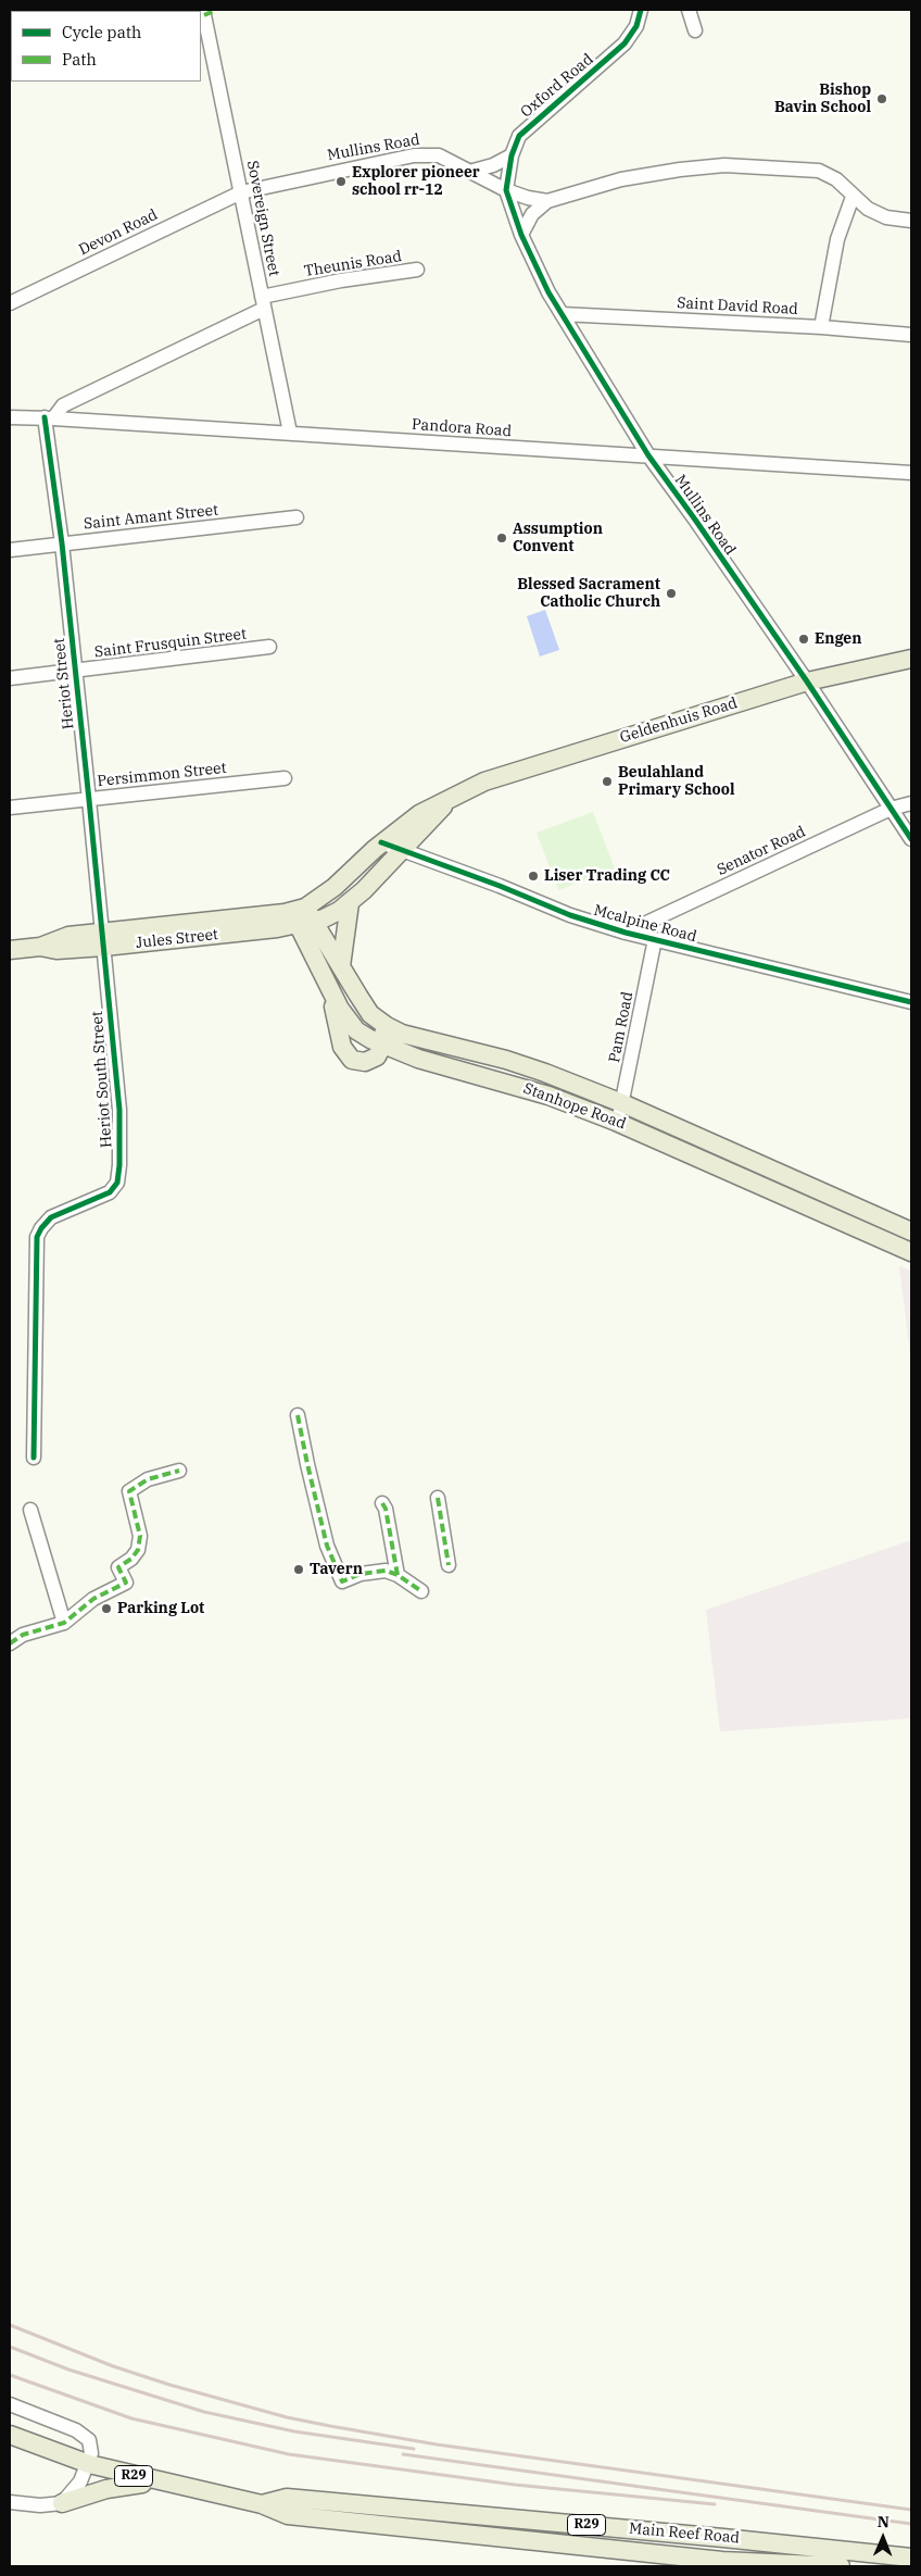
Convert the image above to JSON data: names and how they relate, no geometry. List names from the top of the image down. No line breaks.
{"streets":{"main road":["Geldenhuis Road","Jules Street","Stanhope Road","R29","Main Reef Road"],"street":["Oxford Road","Mullins Road","Sovereign Street","Devon Road","Theunis Road","Saint David Road","Pandora Road","Saint Amant Street","Saint Frusquin Street","Heriot Street","Persimmon Street","Senator Road","Mcalpine Road","Pam Road","Heriot South Street"]},"crossings":[["Oxford Road","Mullins Road"],["Mullins Road","Sovereign Street"],["Mullins Road","Devon Road"],["Mullins Road","Saint David Road"],["Mullins Road","Pandora Road"],["Mullins Road","Geldenhuis Road"],["Mullins Road","Senator Road"],["Sovereign Street","Devon Road"],["Sovereign Street","Theunis Road"],["Sovereign Street","Pandora Road"],["Theunis Road","Pandora Road"],["Theunis Road","Heriot Street"],["Pandora Road","Heriot Street"],["Saint Amant Street","Heriot Street"],["Saint Frusquin Street","Heriot Street"],["Heriot Street","Persimmon Street"],["Heriot Street","Jules Street"],["Heriot Street","Heriot South Street"],["Geldenhuis Road","Mcalpine Road"],["Geldenhuis Road","Jules Street"],["Geldenhuis Road","Stanhope Road"],["Senator Road","Mcalpine Road"],["Mcalpine Road","Pam Road"],["Jules Street","Heriot South Street"],["Jules Street","Stanhope Road"],["Pam Road","Stanhope Road"]],"places":["Bishop Bavin School","Explorer pioneer school rr-12","Assumption Convent","Blessed Sacrament Catholic Church","Engen","Beulahland Primary School","Liser Trading CC","Tavern","Parking Lot"],"legend":["Cycle path","Path"],"north":"top"}
